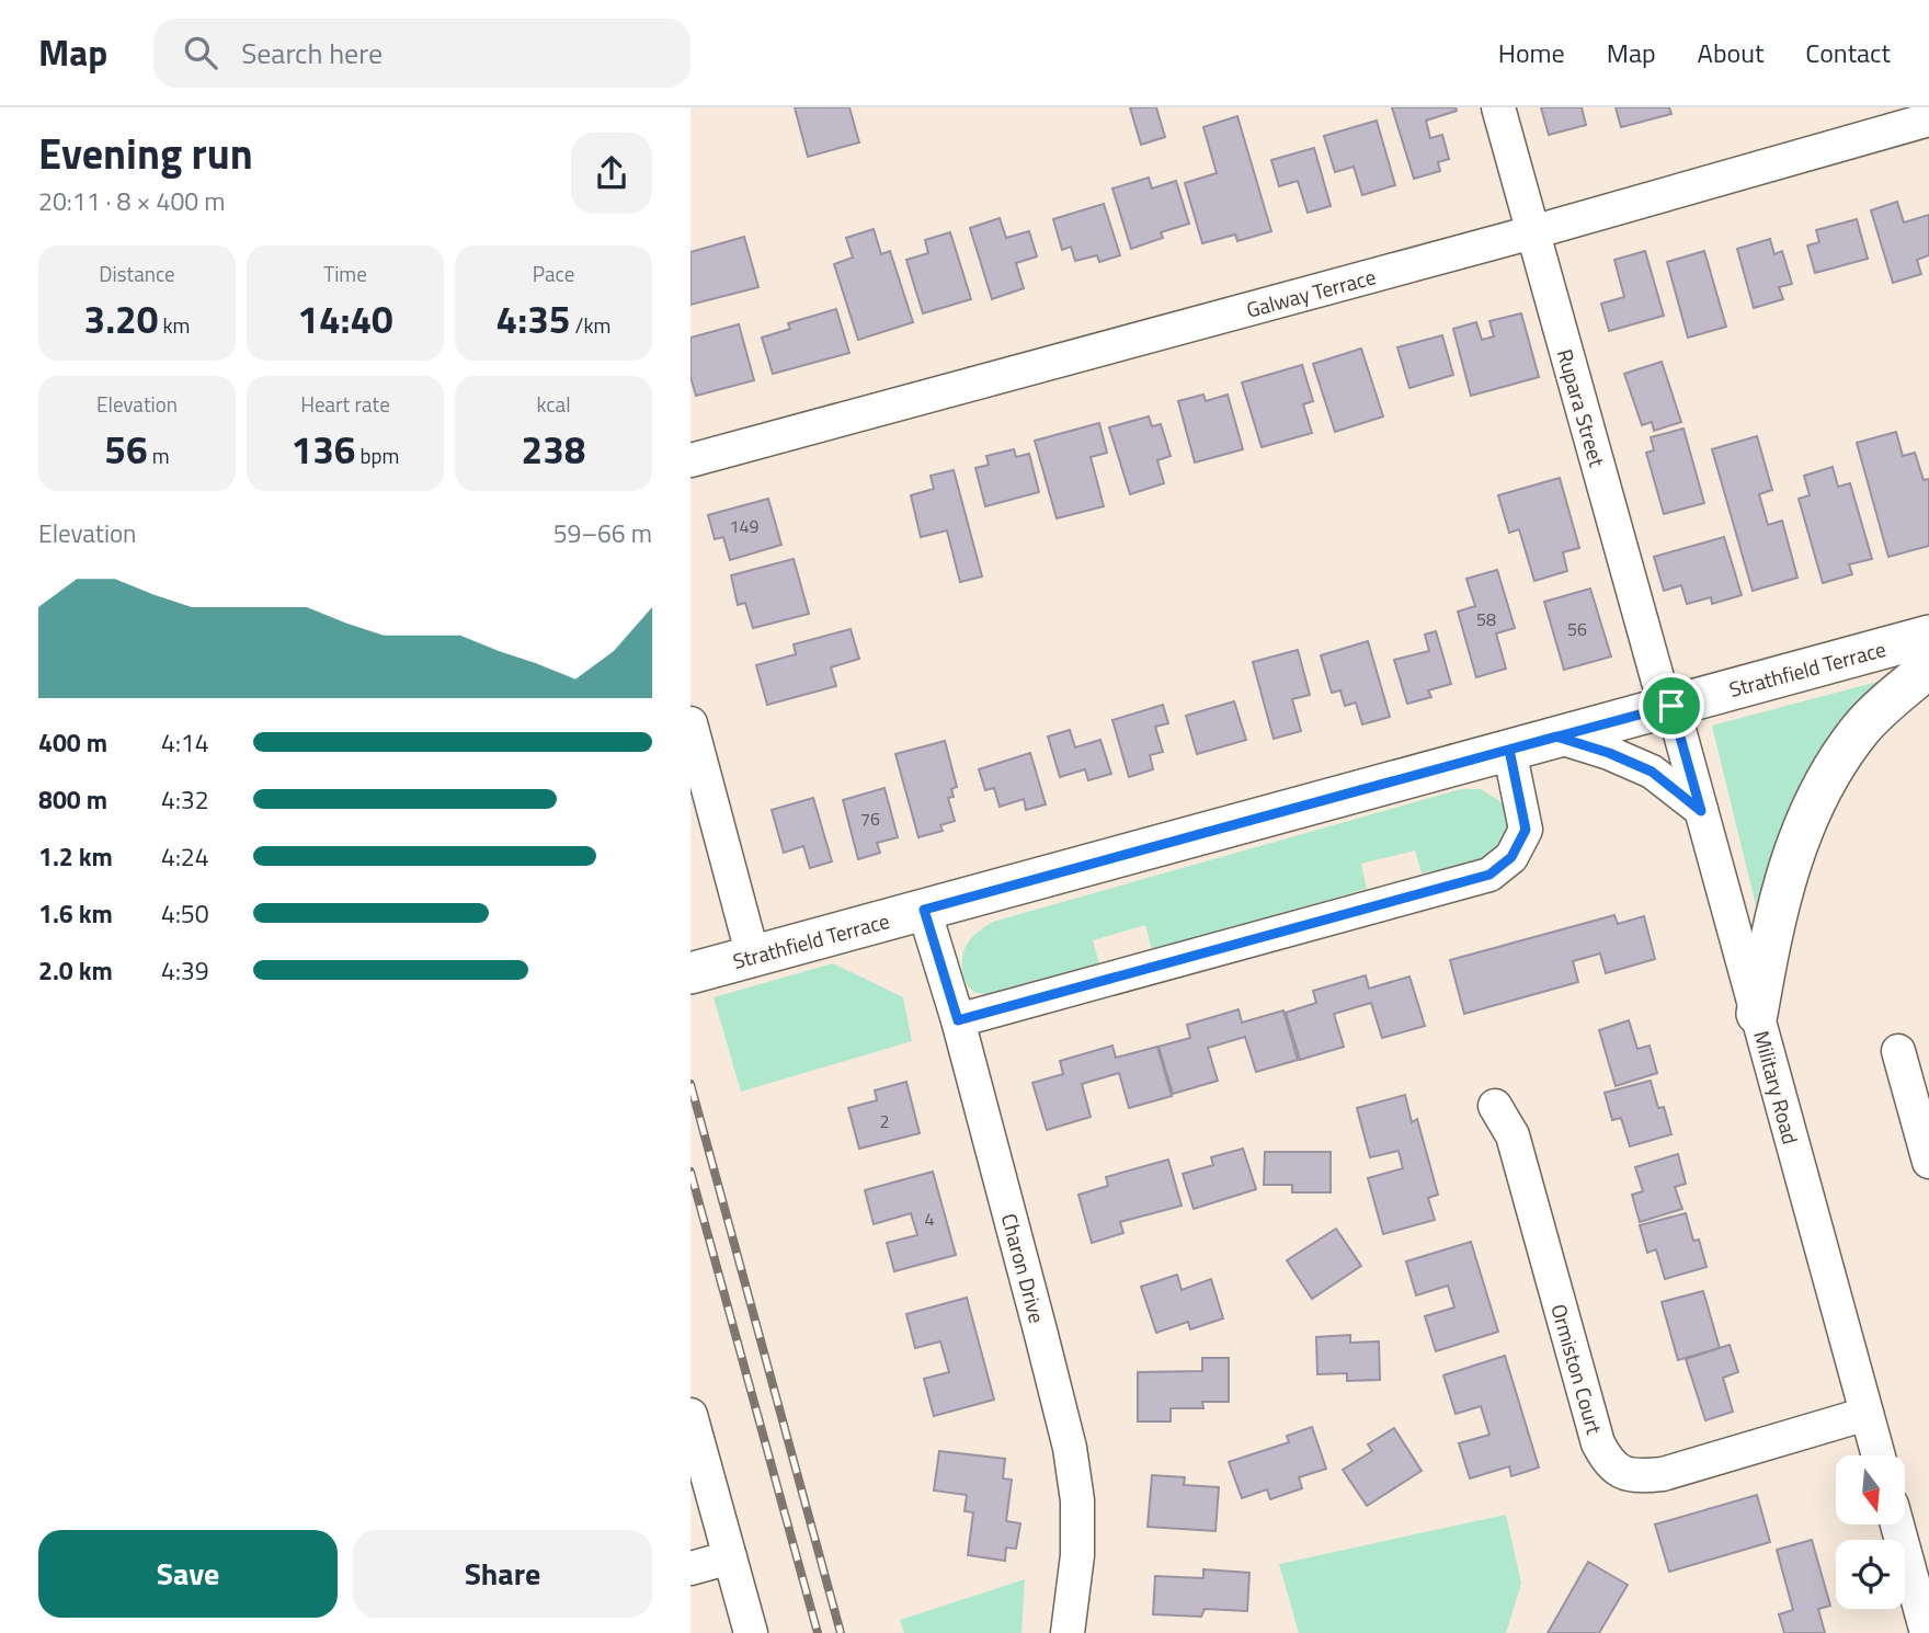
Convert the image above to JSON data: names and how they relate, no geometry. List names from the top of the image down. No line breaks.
{"streets":{"main road":["Strathfield Terrace"],"street":["Galway Terrace","Rupara Street","Military Road","Charon Drive","Ormiston Court"]},"crossings":[["Galway Terrace","Rupara Street"],["Rupara Street","Strathfield Terrace"],["Rupara Street","Military Road"],["Strathfield Terrace","Military Road"],["Strathfield Terrace","Charon Drive"],["Military Road","Ormiston Court"]],"house_numbers":["149","58","56","76","2","4"],"north":"bottom","page":{"header":"Map","search":"Search here","nav":["Home","Map","About","Contact"],"heading":["Evening run","20:11 · 8 × 400 m"],"stats":[["Distance","3.20 km"],["Time","14:40"],["Pace","4:35 /km"],["Elevation","56 m"],["Heart rate","136 bpm"],["kcal","238"]],"chart":["Elevation","59–66 m"],"list":[{"name":"400 m","note":"4:14"},{"name":"800 m","note":"4:32"},{"name":"1.2 km","note":"4:24"},{"name":"1.6 km","note":"4:50"},{"name":"2.0 km","note":"4:39"}],"buttons":["Save","Share"]}}
